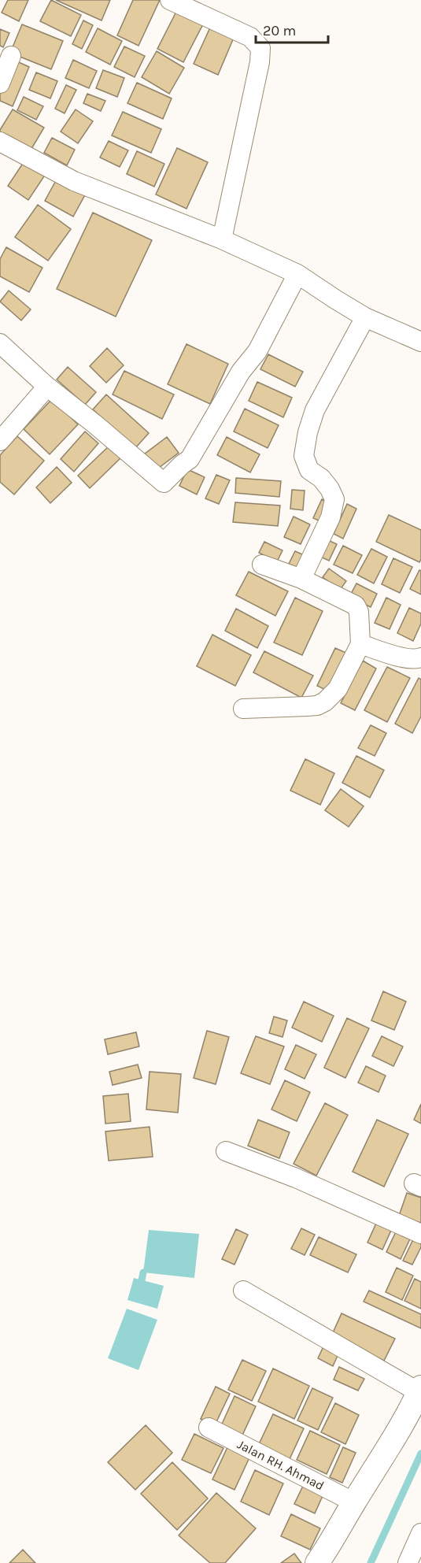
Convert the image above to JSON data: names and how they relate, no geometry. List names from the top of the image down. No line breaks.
{"streets":{"street":["Jalan RH. Ahmad"]},"scale_bar":"20 m"}
